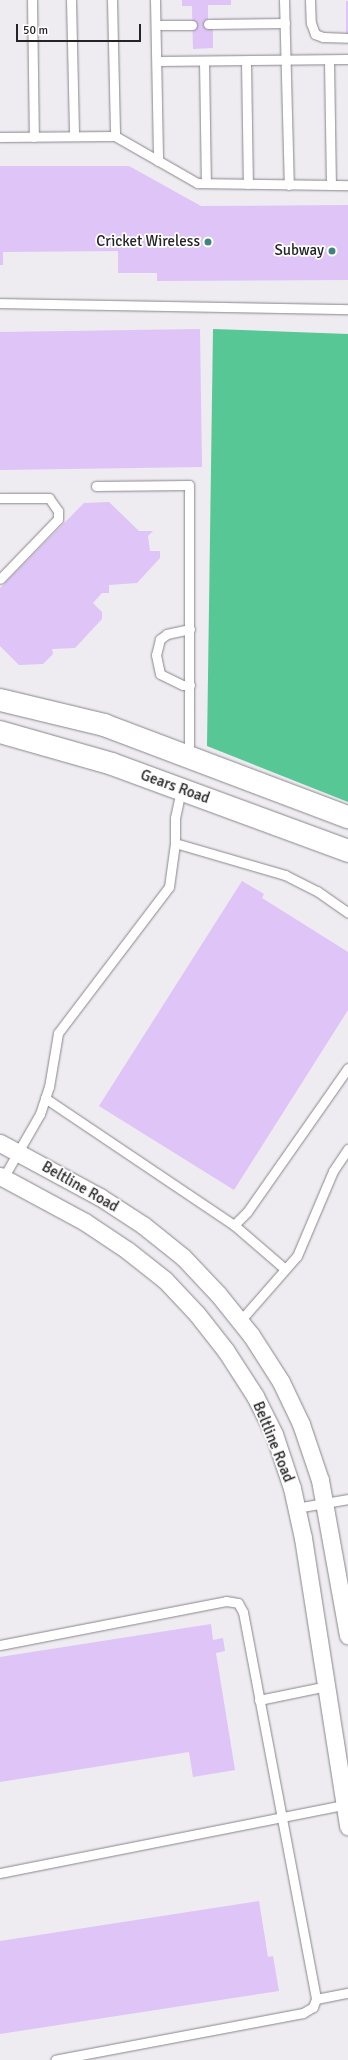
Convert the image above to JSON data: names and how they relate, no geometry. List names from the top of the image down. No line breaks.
{"streets":{"street":["Gears Road","Beltline Road"]},"places":["Cricket Wireless","Subway"],"scale_bar":"50 m"}
